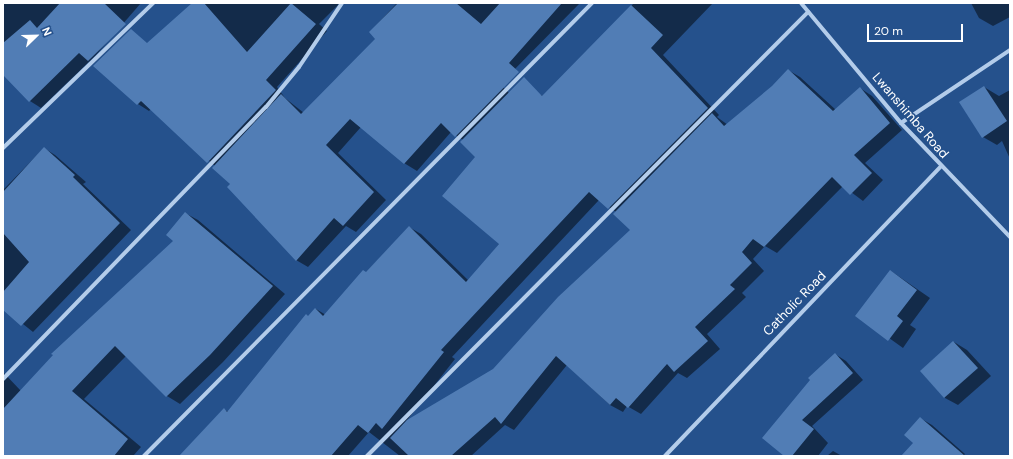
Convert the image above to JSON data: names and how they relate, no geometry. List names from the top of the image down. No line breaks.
{"streets":{"street":["Lwanshimba Road","Catholic Road"]},"crossings":[["Lwanshimba Road","Catholic Road"]],"scale_bar":"20 m","north":"top right"}
